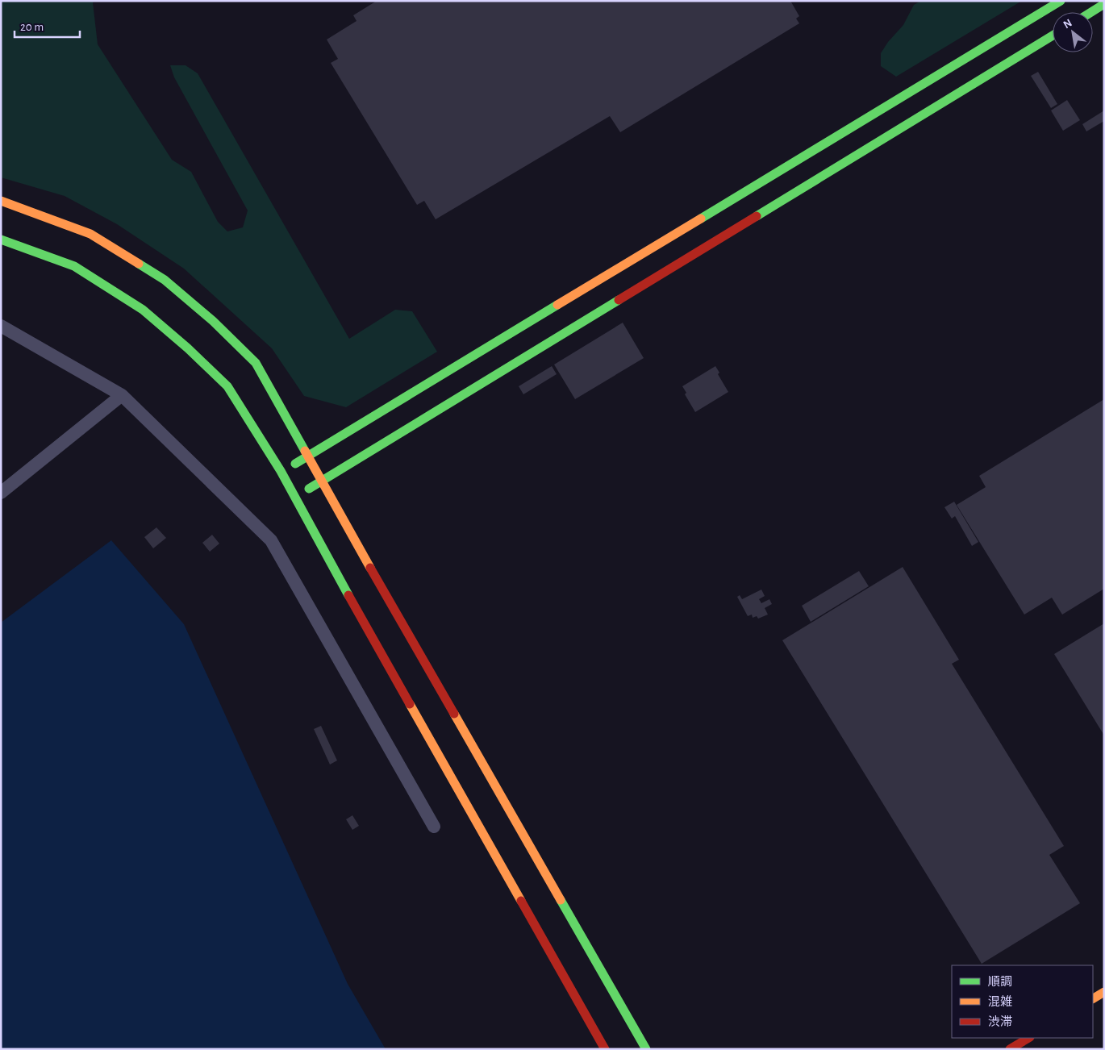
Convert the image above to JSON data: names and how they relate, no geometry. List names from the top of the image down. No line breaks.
{"legend":["順調","混雑","渋滞"],"scale_bar":"20 m","north":"top left"}
